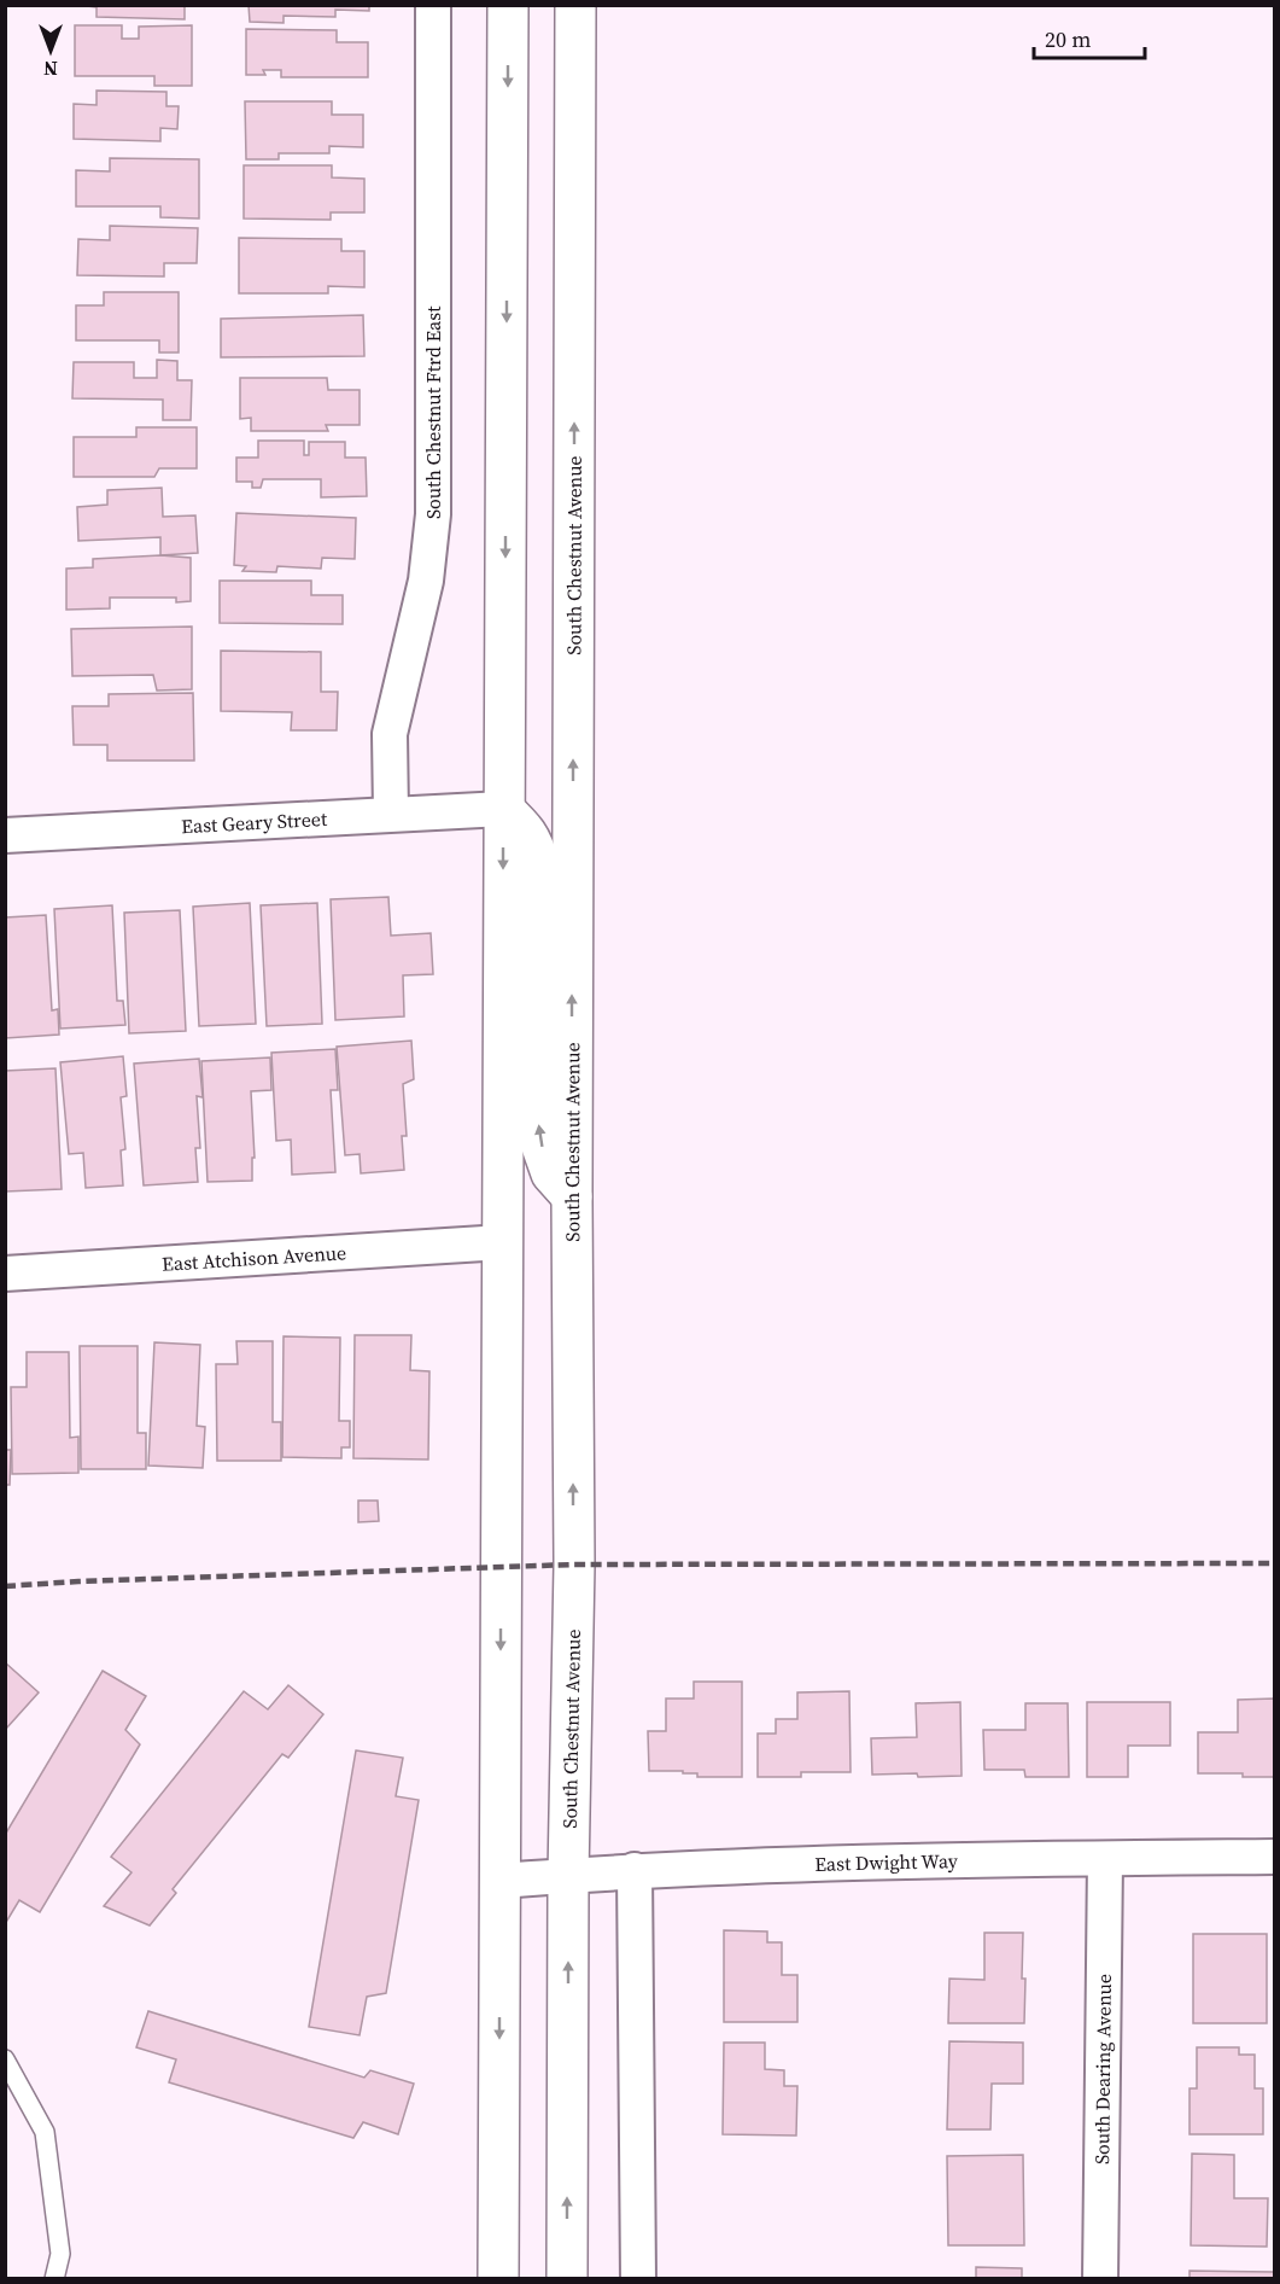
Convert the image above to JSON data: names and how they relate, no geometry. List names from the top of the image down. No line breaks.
{"streets":{"main road":["South Chestnut Avenue"],"street":["South Chestnut Ftrd East","East Geary Street","East Atchison Avenue","East Dwight Way","South Dearing Avenue"]},"crossings":[["South Chestnut Ftrd East","East Geary Street"],["South Chestnut Avenue","East Dwight Way"],["East Dwight Way","South Dearing Avenue"]],"scale_bar":"20 m","north":"bottom"}
